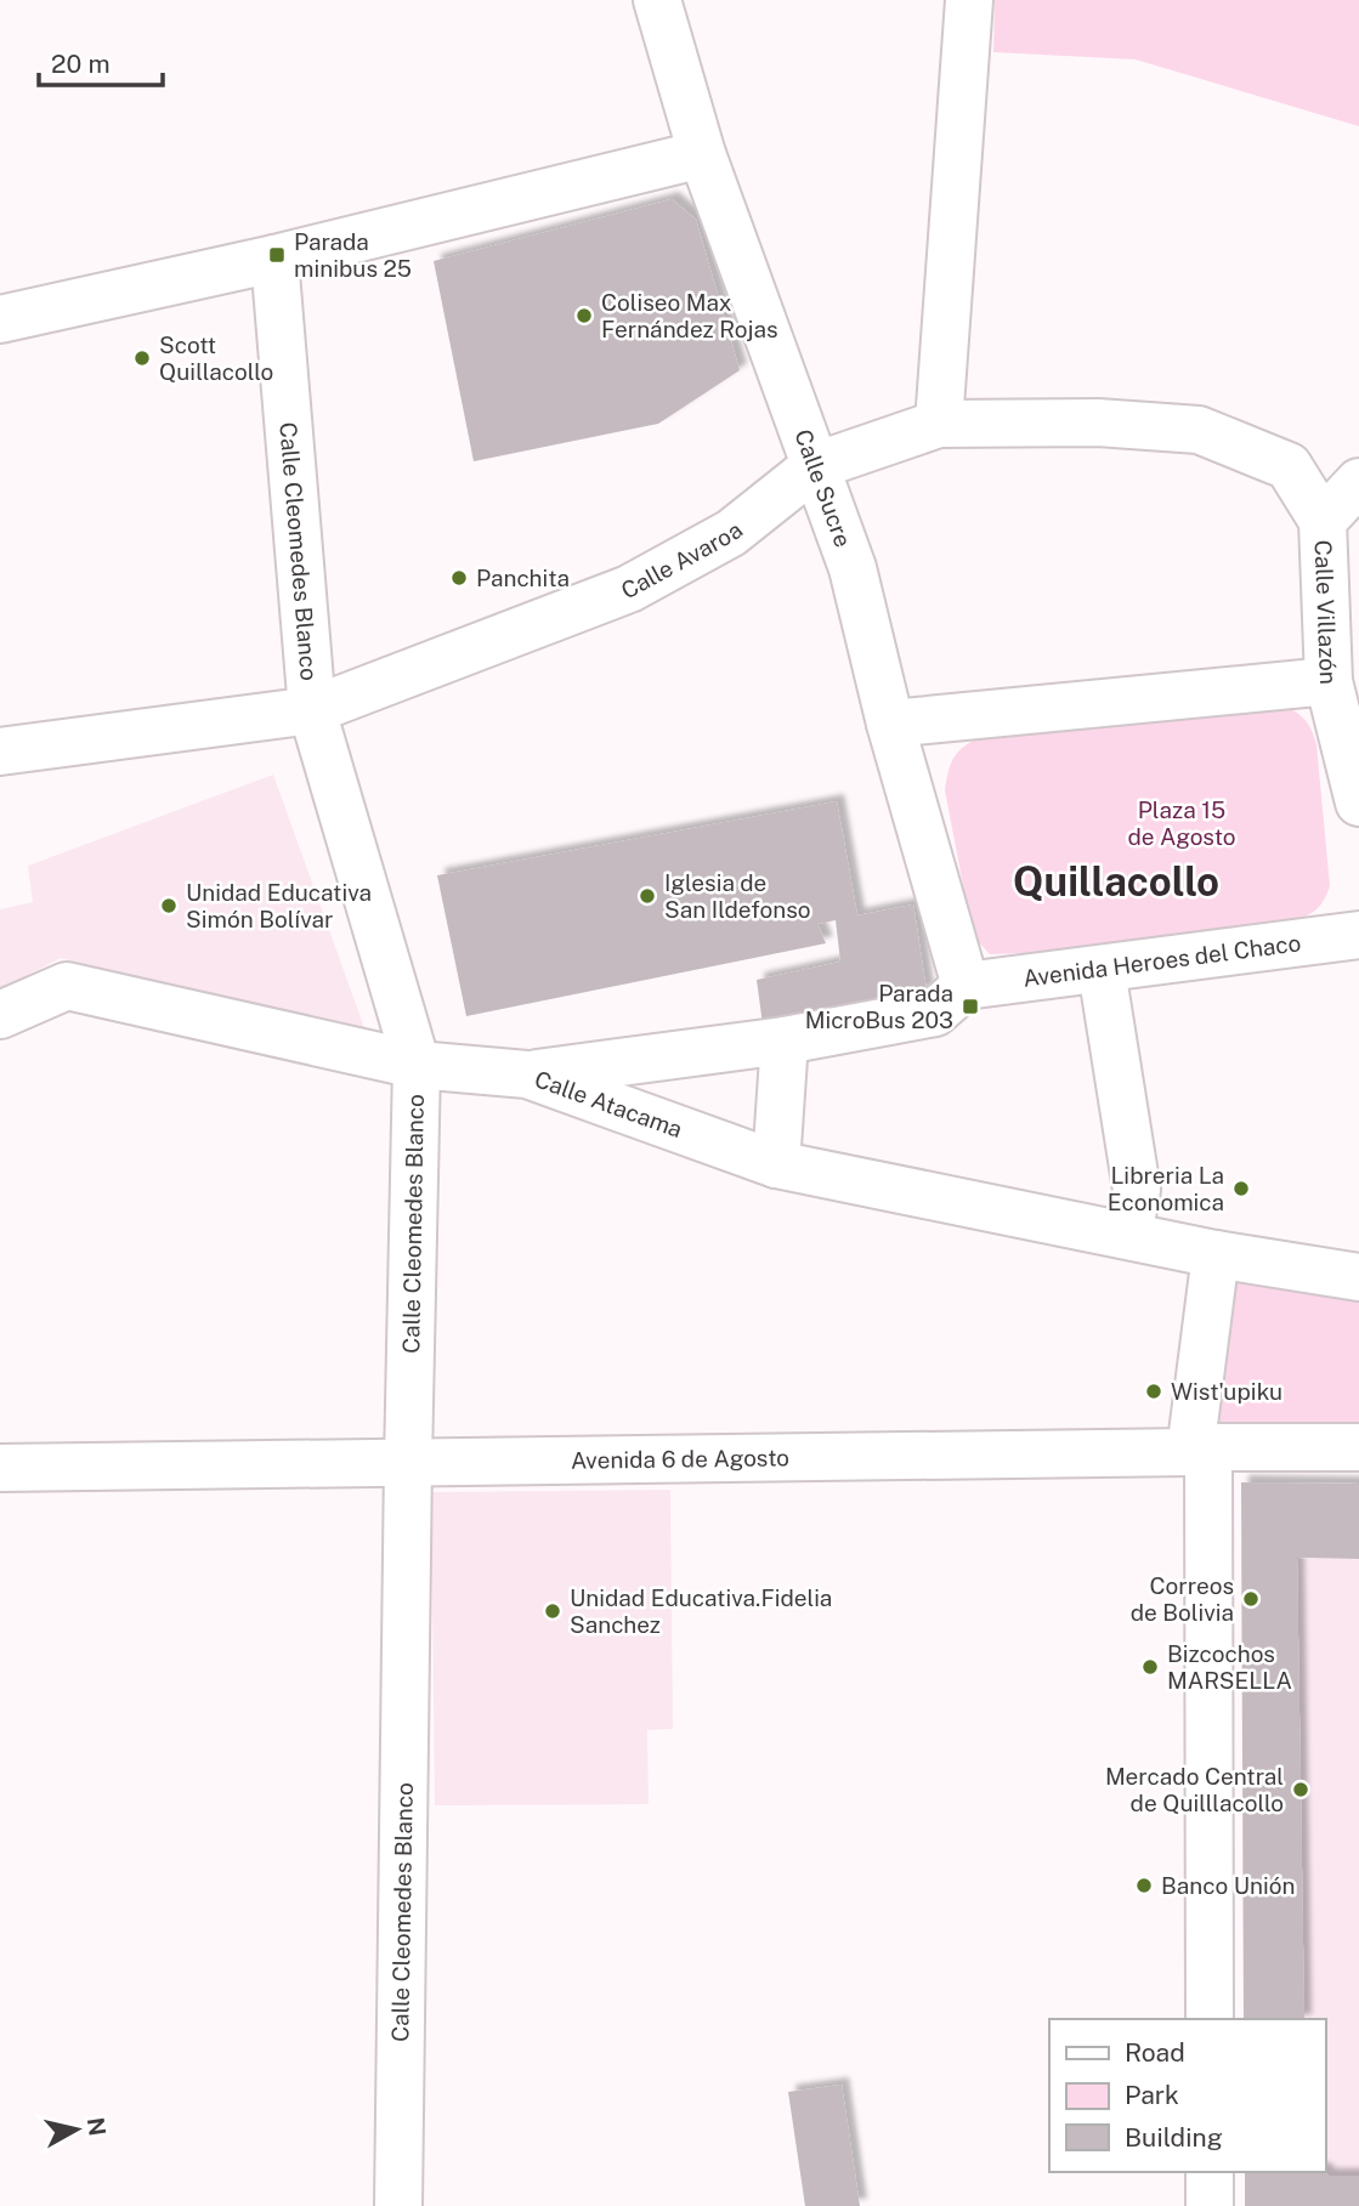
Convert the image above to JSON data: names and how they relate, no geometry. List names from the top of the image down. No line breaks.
{"streets":{"street":["Calle Sucre","Calle Cleomedes Blanco","Calle Avaroa","Calle Villazón","Avenida Heroes del Chaco","Calle Atacama","Avenida 6 de Agosto"]},"crossings":[["Calle Sucre","Calle Avaroa"],["Calle Sucre","Avenida Heroes del Chaco"],["Calle Cleomedes Blanco","Calle Avaroa"],["Calle Cleomedes Blanco","Calle Atacama"],["Calle Cleomedes Blanco","Avenida 6 de Agosto"],["Calle Avaroa","Calle Villazón"]],"districts":["Quillacollo"],"parks":["Plaza 15 de Agosto"],"places":{"transit":["Parada minibus 25","Parada MicroBus 203"],"other":["Coliseo Max Fernández Rojas","Scott Quillacollo","Panchita","Iglesia de San Ildefonso","Unidad Educativa Simón Bolívar","Libreria La Economica","Wist'upiku","Correos de Bolivia","Unidad Educativa.Fidelia Sanchez","Bizcochos MARSELLA","Mercado Central de Quilllacollo","Banco Unión"]},"legend":["Road","Park","Building"],"scale_bar":"20 m","north":"right"}
